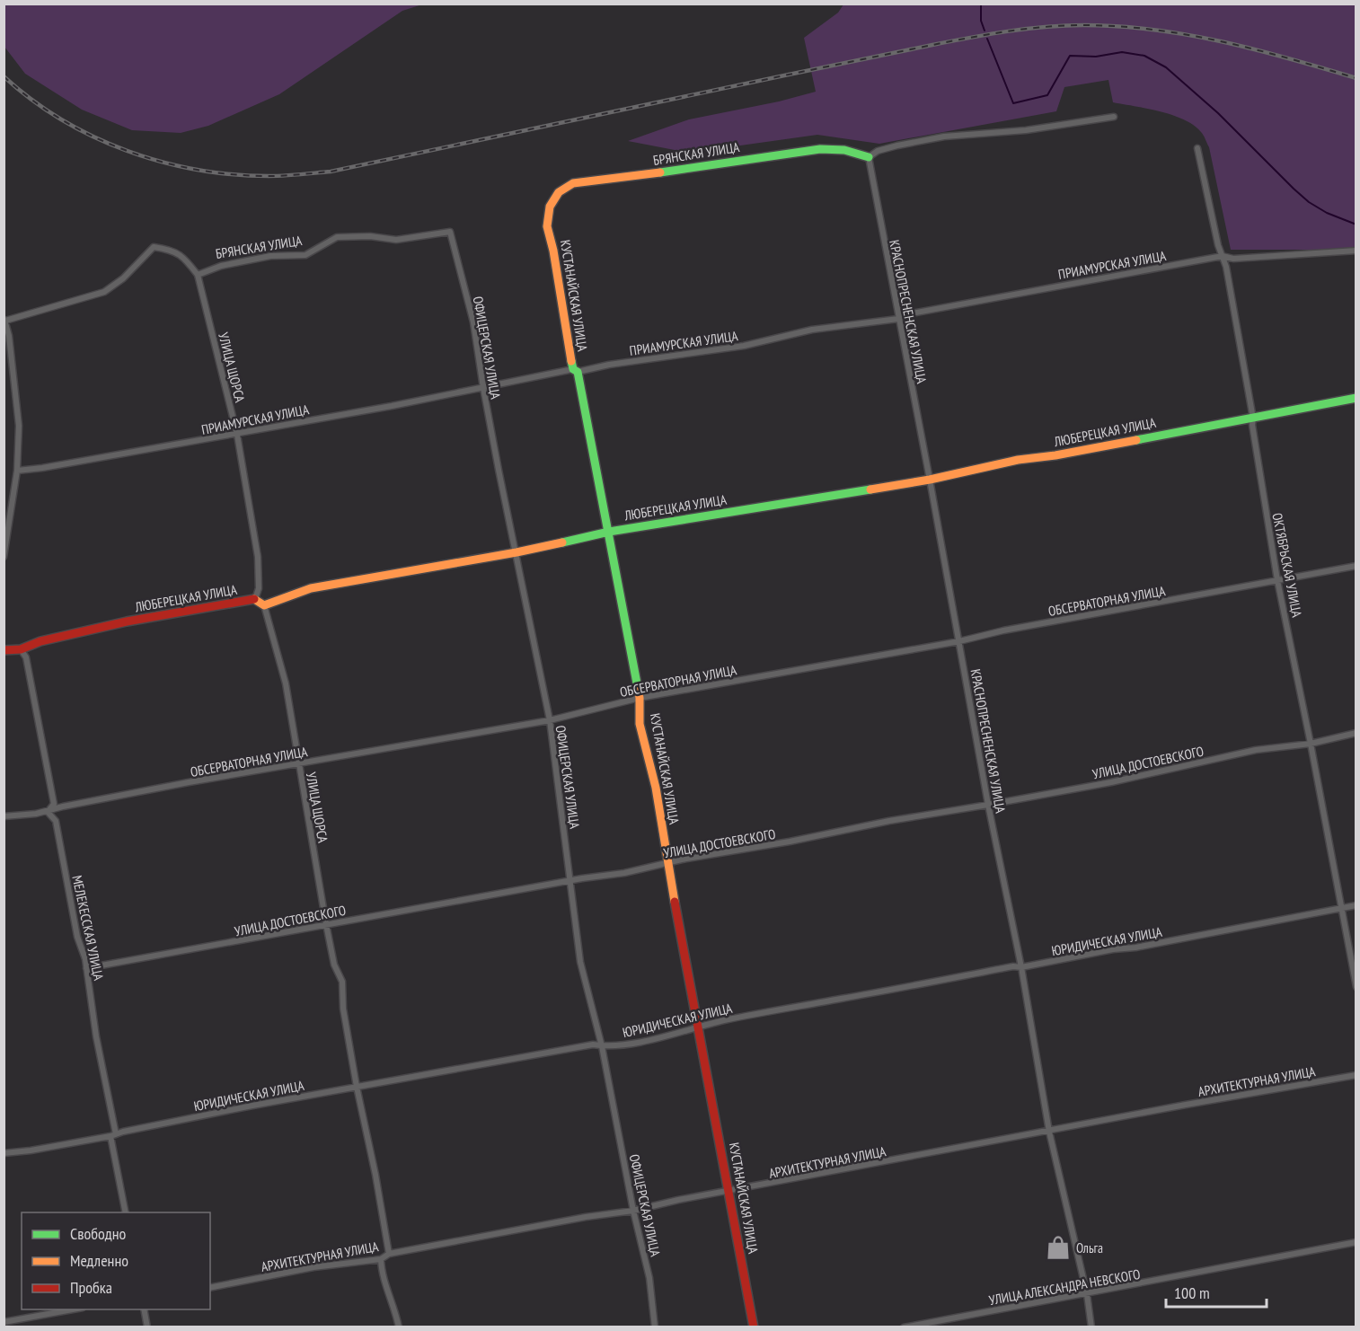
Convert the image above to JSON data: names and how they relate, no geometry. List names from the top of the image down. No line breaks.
{"streets":{"street":["БРЯНСКАЯ УЛИЦА","ПРИАМУРСКАЯ УЛИЦА","КУСТАНАЙСКАЯ УЛИЦА","КРАСНОПРЕСНЕНСКАЯ УЛИЦА","ОФИЦЕРСКАЯ УЛИЦА","УЛИЦА ЩОРСА","ЛЮБЕРЕЦКАЯ УЛИЦА","ОКТЯБРЬСКАЯ УЛИЦА","ОБСЕРВАТОРНАЯ УЛИЦА","УЛИЦА ДОСТОЕВСКОГО","МЕЛЕКЕССКАЯ УЛИЦА","ЮРИДИЧЕСКАЯ УЛИЦА","АРХИТЕКТУРНАЯ УЛИЦА","УЛИЦА АЛЕКСАНДРА НЕВСКОГО"]},"crossings":[["БРЯНСКАЯ УЛИЦА","КУСТАНАЙСКАЯ УЛИЦА"],["БРЯНСКАЯ УЛИЦА","КРАСНОПРЕСНЕНСКАЯ УЛИЦА"],["БРЯНСКАЯ УЛИЦА","ОФИЦЕРСКАЯ УЛИЦА"],["БРЯНСКАЯ УЛИЦА","УЛИЦА ЩОРСА"],["ПРИАМУРСКАЯ УЛИЦА","КУСТАНАЙСКАЯ УЛИЦА"],["ПРИАМУРСКАЯ УЛИЦА","КРАСНОПРЕСНЕНСКАЯ УЛИЦА"],["ПРИАМУРСКАЯ УЛИЦА","ОФИЦЕРСКАЯ УЛИЦА"],["ПРИАМУРСКАЯ УЛИЦА","УЛИЦА ЩОРСА"],["ПРИАМУРСКАЯ УЛИЦА","ОКТЯБРЬСКАЯ УЛИЦА"],["КУСТАНАЙСКАЯ УЛИЦА","ЛЮБЕРЕЦКАЯ УЛИЦА"],["КУСТАНАЙСКАЯ УЛИЦА","ОБСЕРВАТОРНАЯ УЛИЦА"],["КУСТАНАЙСКАЯ УЛИЦА","УЛИЦА ДОСТОЕВСКОГО"],["КУСТАНАЙСКАЯ УЛИЦА","ЮРИДИЧЕСКАЯ УЛИЦА"],["КУСТАНАЙСКАЯ УЛИЦА","АРХИТЕКТУРНАЯ УЛИЦА"],["КРАСНОПРЕСНЕНСКАЯ УЛИЦА","ЛЮБЕРЕЦКАЯ УЛИЦА"],["КРАСНОПРЕСНЕНСКАЯ УЛИЦА","ОБСЕРВАТОРНАЯ УЛИЦА"],["КРАСНОПРЕСНЕНСКАЯ УЛИЦА","УЛИЦА ДОСТОЕВСКОГО"],["КРАСНОПРЕСНЕНСКАЯ УЛИЦА","ЮРИДИЧЕСКАЯ УЛИЦА"],["КРАСНОПРЕСНЕНСКАЯ УЛИЦА","АРХИТЕКТУРНАЯ УЛИЦА"],["КРАСНОПРЕСНЕНСКАЯ УЛИЦА","УЛИЦА АЛЕКСАНДРА НЕВСКОГО"],["ОФИЦЕРСКАЯ УЛИЦА","ЛЮБЕРЕЦКАЯ УЛИЦА"],["ОФИЦЕРСКАЯ УЛИЦА","ОБСЕРВАТОРНАЯ УЛИЦА"],["ОФИЦЕРСКАЯ УЛИЦА","УЛИЦА ДОСТОЕВСКОГО"],["ОФИЦЕРСКАЯ УЛИЦА","ЮРИДИЧЕСКАЯ УЛИЦА"],["ОФИЦЕРСКАЯ УЛИЦА","АРХИТЕКТУРНАЯ УЛИЦА"],["УЛИЦА ЩОРСА","ЛЮБЕРЕЦКАЯ УЛИЦА"],["УЛИЦА ЩОРСА","ОБСЕРВАТОРНАЯ УЛИЦА"],["УЛИЦА ЩОРСА","УЛИЦА ДОСТОЕВСКОГО"],["УЛИЦА ЩОРСА","ЮРИДИЧЕСКАЯ УЛИЦА"],["УЛИЦА ЩОРСА","АРХИТЕКТУРНАЯ УЛИЦА"],["ЛЮБЕРЕЦКАЯ УЛИЦА","ОКТЯБРЬСКАЯ УЛИЦА"],["ОКТЯБРЬСКАЯ УЛИЦА","ОБСЕРВАТОРНАЯ УЛИЦА"],["ОКТЯБРЬСКАЯ УЛИЦА","УЛИЦА ДОСТОЕВСКОГО"],["ОКТЯБРЬСКАЯ УЛИЦА","ЮРИДИЧЕСКАЯ УЛИЦА"],["ОБСЕРВАТОРНАЯ УЛИЦА","МЕЛЕКЕССКАЯ УЛИЦА"],["УЛИЦА ДОСТОЕВСКОГО","МЕЛЕКЕССКАЯ УЛИЦА"],["МЕЛЕКЕССКАЯ УЛИЦА","ЮРИДИЧЕСКАЯ УЛИЦА"]],"places":{"shop":["Ольга"]},"legend":["Свободно","Медленно","Пробка"],"scale_bar":"100 m"}
